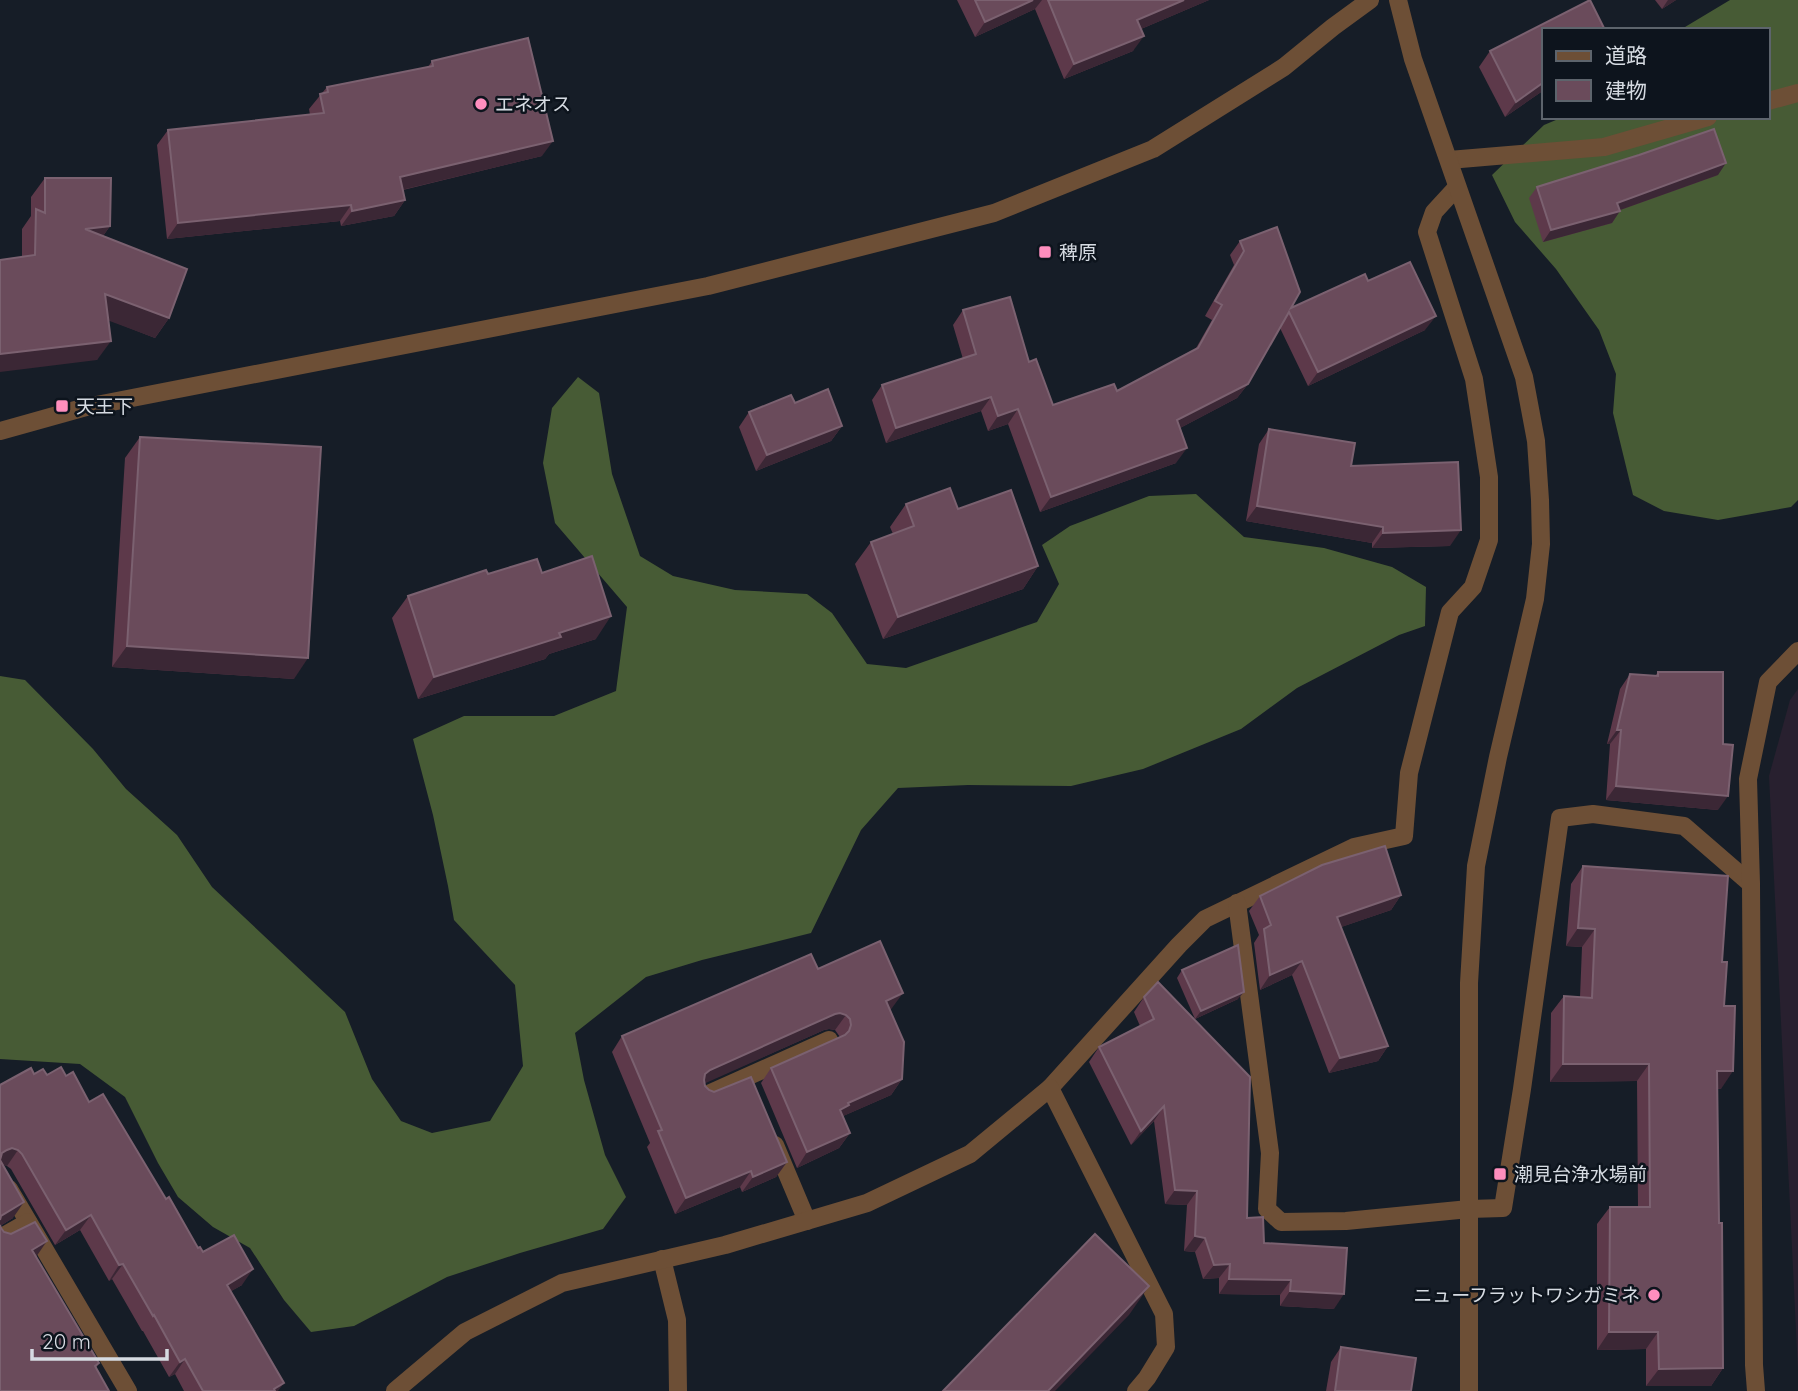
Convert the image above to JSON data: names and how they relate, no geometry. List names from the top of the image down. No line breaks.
{"places":{"other":["エネオス","ニューフラットワシガミネ"],"transit":["稗原","天王下","潮見台浄水場前"]},"legend":["道路","建物"],"scale_bar":"20 m"}
